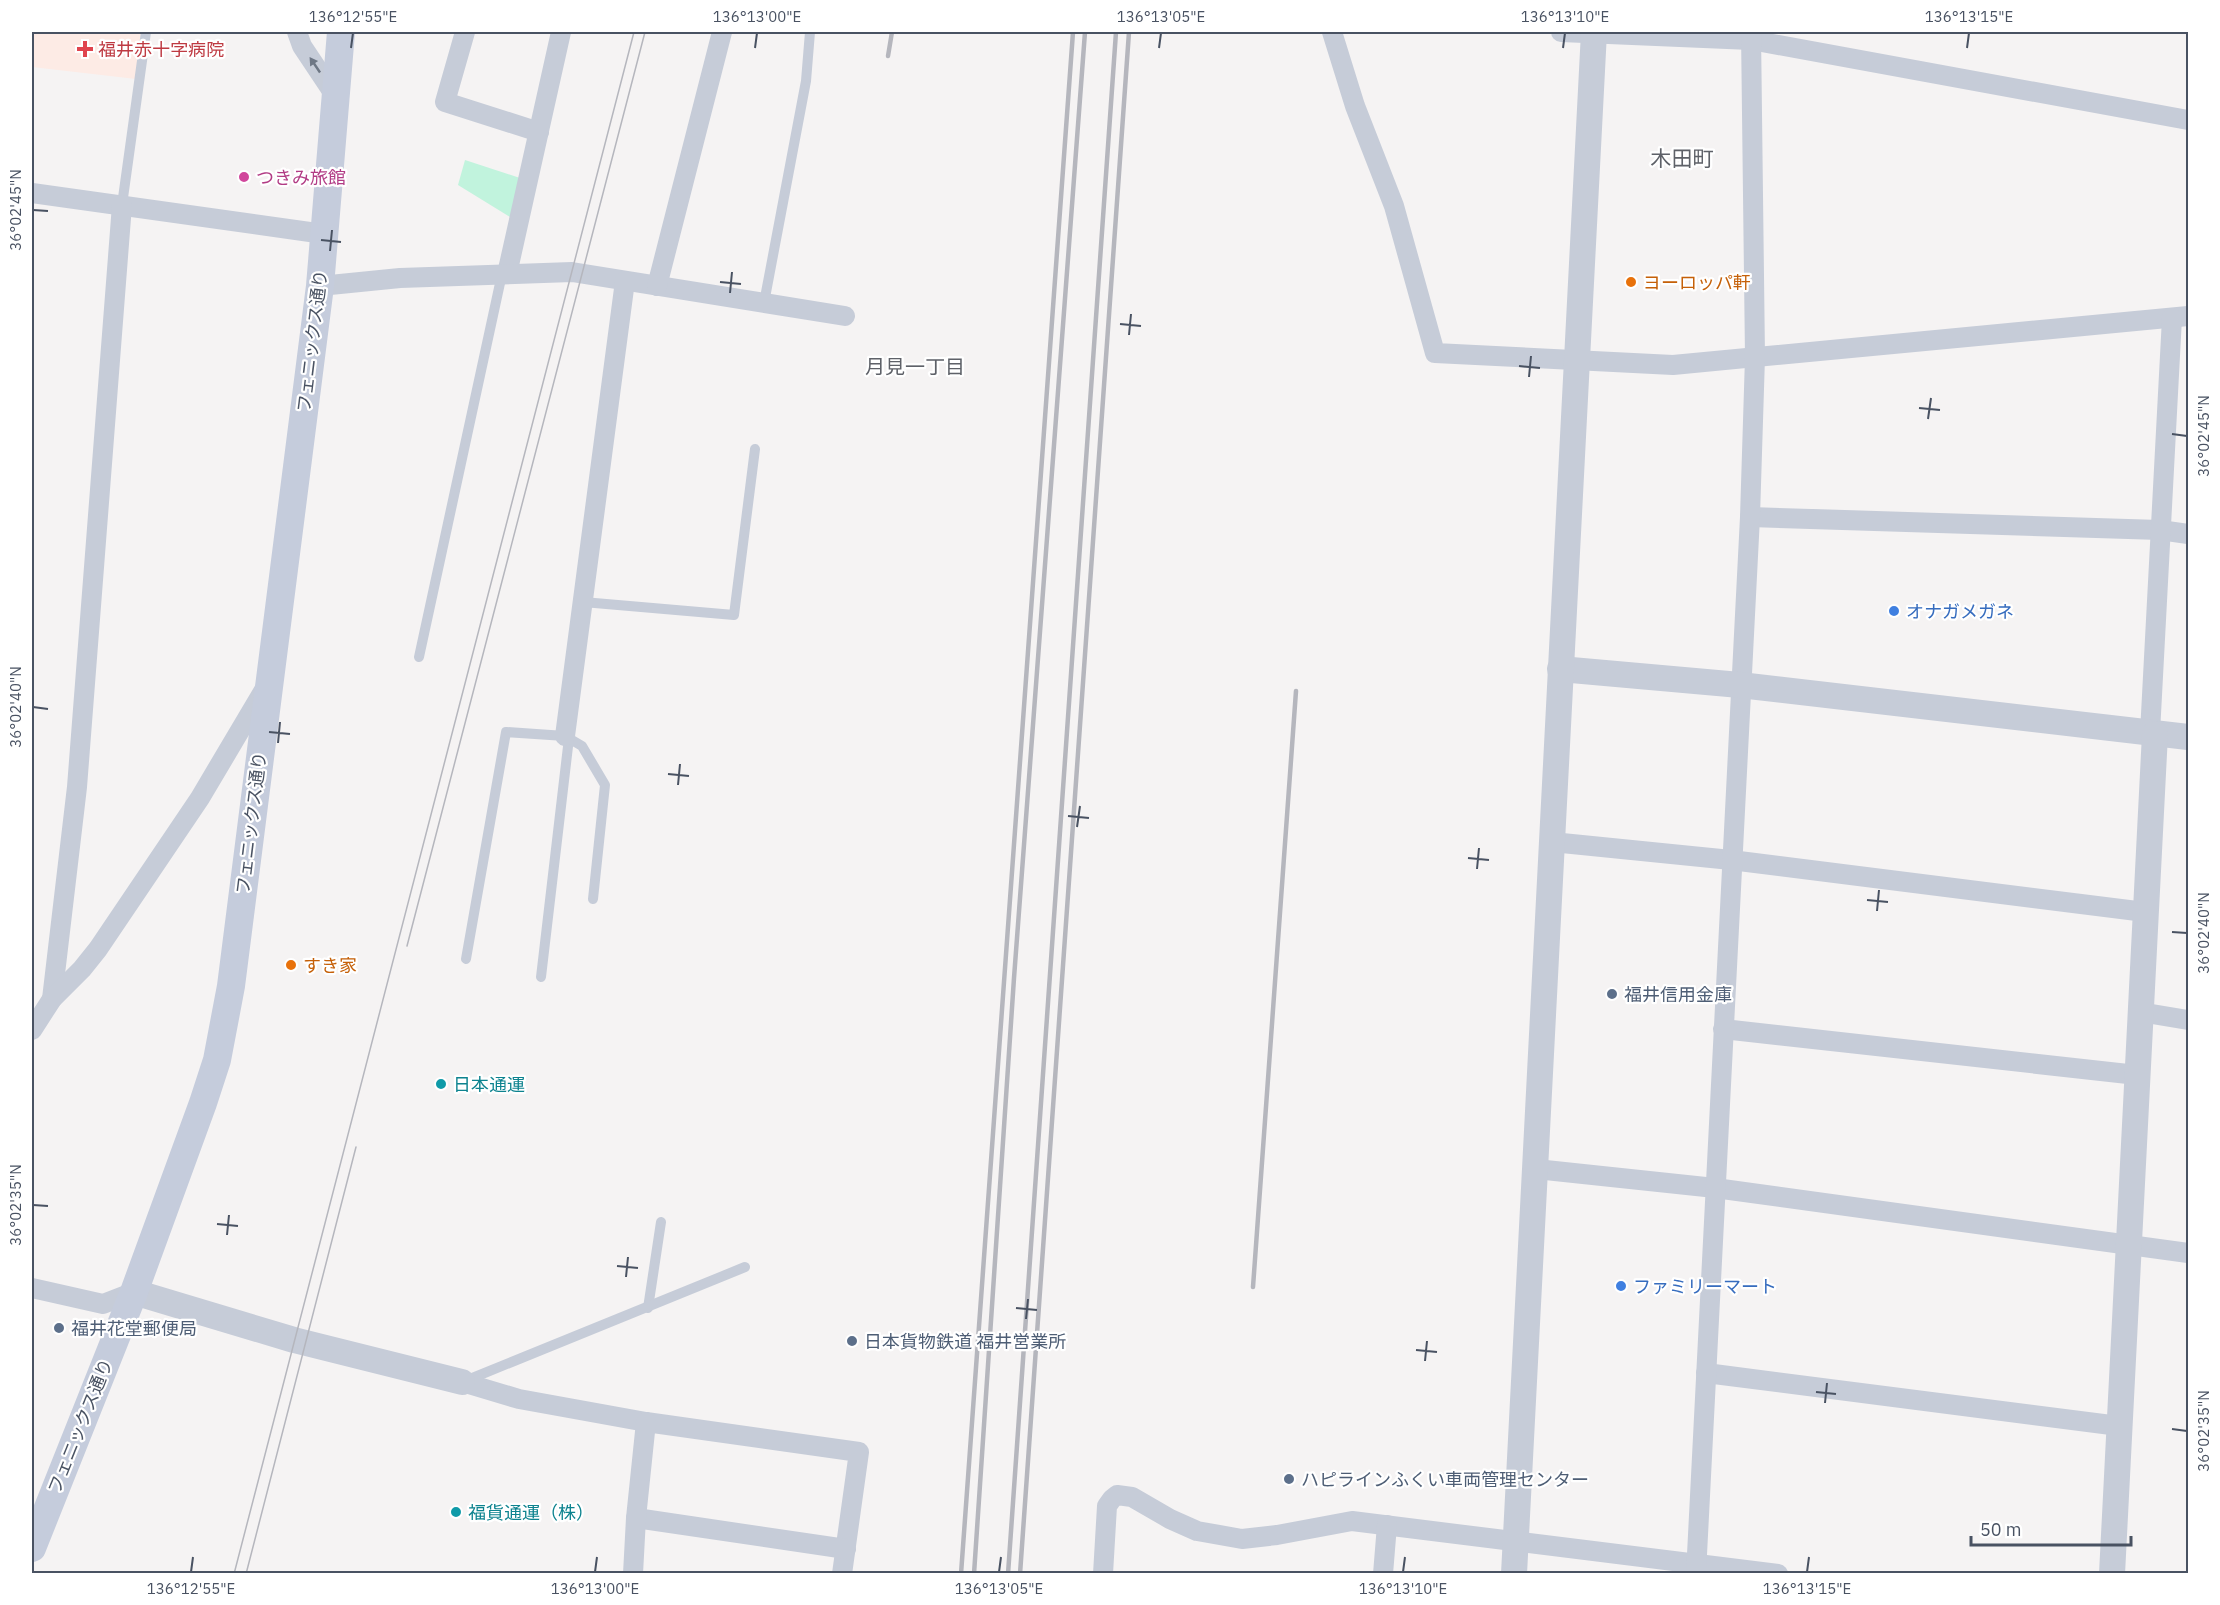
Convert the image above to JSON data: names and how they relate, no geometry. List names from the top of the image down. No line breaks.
{"streets":{"main road":["フェニックス通り"]},"districts":["木田町","月見一丁目"],"places":{"health":["福井赤十字病院"],"other":["つきみ旅館","ヨーロッパ軒","オナガメガネ","すき家","福井信用金庫","日本通運","ファミリーマート","福井花堂郵便局","日本貨物鉄道 福井営業所","ハピラインふくい車両管理センター","福貨通運（株）"]},"scale_bar":"50 m","coordinates":["136°12'55\"E","136°13'00\"E","136°13'05\"E","136°13'10\"E","136°13'15\"E","36°02'45\"N","36°02'40\"N","36°02'35\"N"]}
